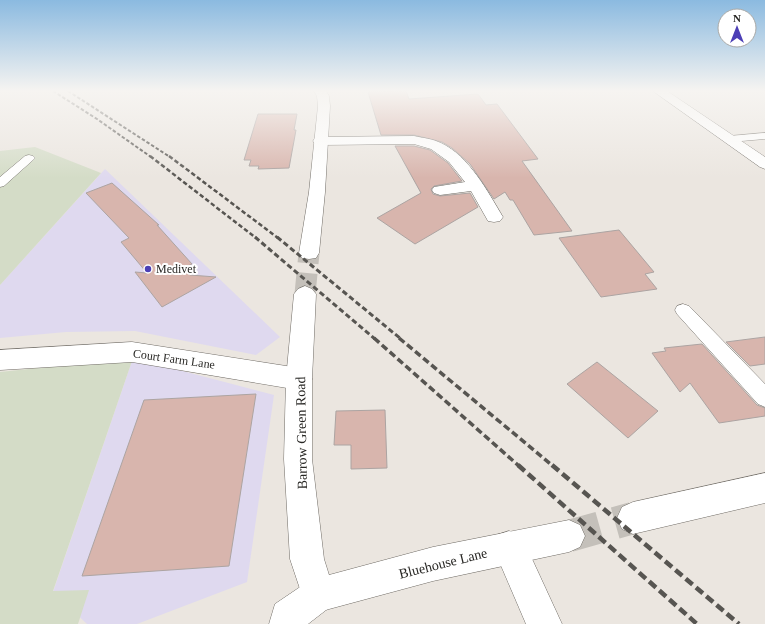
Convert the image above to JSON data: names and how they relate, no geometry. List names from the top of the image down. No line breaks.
{"streets":{"street":["Court Farm Lane","Barrow Green Road","Bluehouse Lane"]},"crossings":[["Court Farm Lane","Barrow Green Road"],["Barrow Green Road","Bluehouse Lane"]],"places":["Medivet"],"north":"top"}
